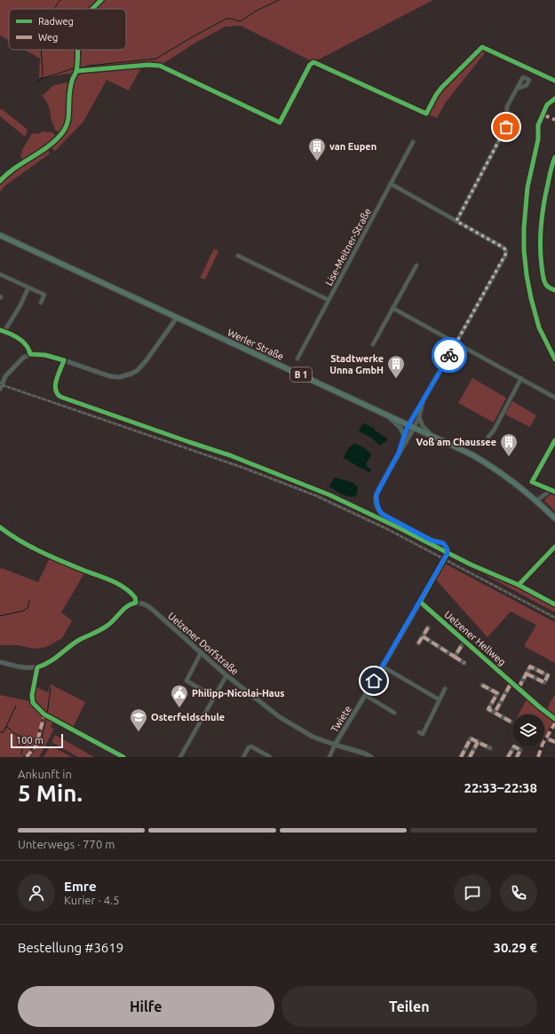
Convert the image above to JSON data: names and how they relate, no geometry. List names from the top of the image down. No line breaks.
{"streets":{"main road":["Werler Straße","B 1"],"street":["Lise-Meitner-Straße","Uelzener Hellweg","Uelzener Dorfstraße","Twiete"]},"crossings":[["Werler Straße","Twiete"],["Uelzener Hellweg","Twiete"],["Uelzener Dorfstraße","Twiete"]],"places":{"building":["van Eupen","Stadtwerke Unna GmbH","Voß am Chaussee"],"public building":["Philipp-Nicolai-Haus"],"school or university":["Osterfeldschule"]},"legend":["Radweg","Weg"],"scale_bar":"100 m","page":{"scale":"100 m","heading":["5 Min.","Ankunft in","22:33–22:38"],"panel":["Emre","Kurier · 4.5","Bestellung #3619","30.29 €"],"bar":"Unterwegs · 770 m","buttons":["Hilfe","Teilen"]}}
